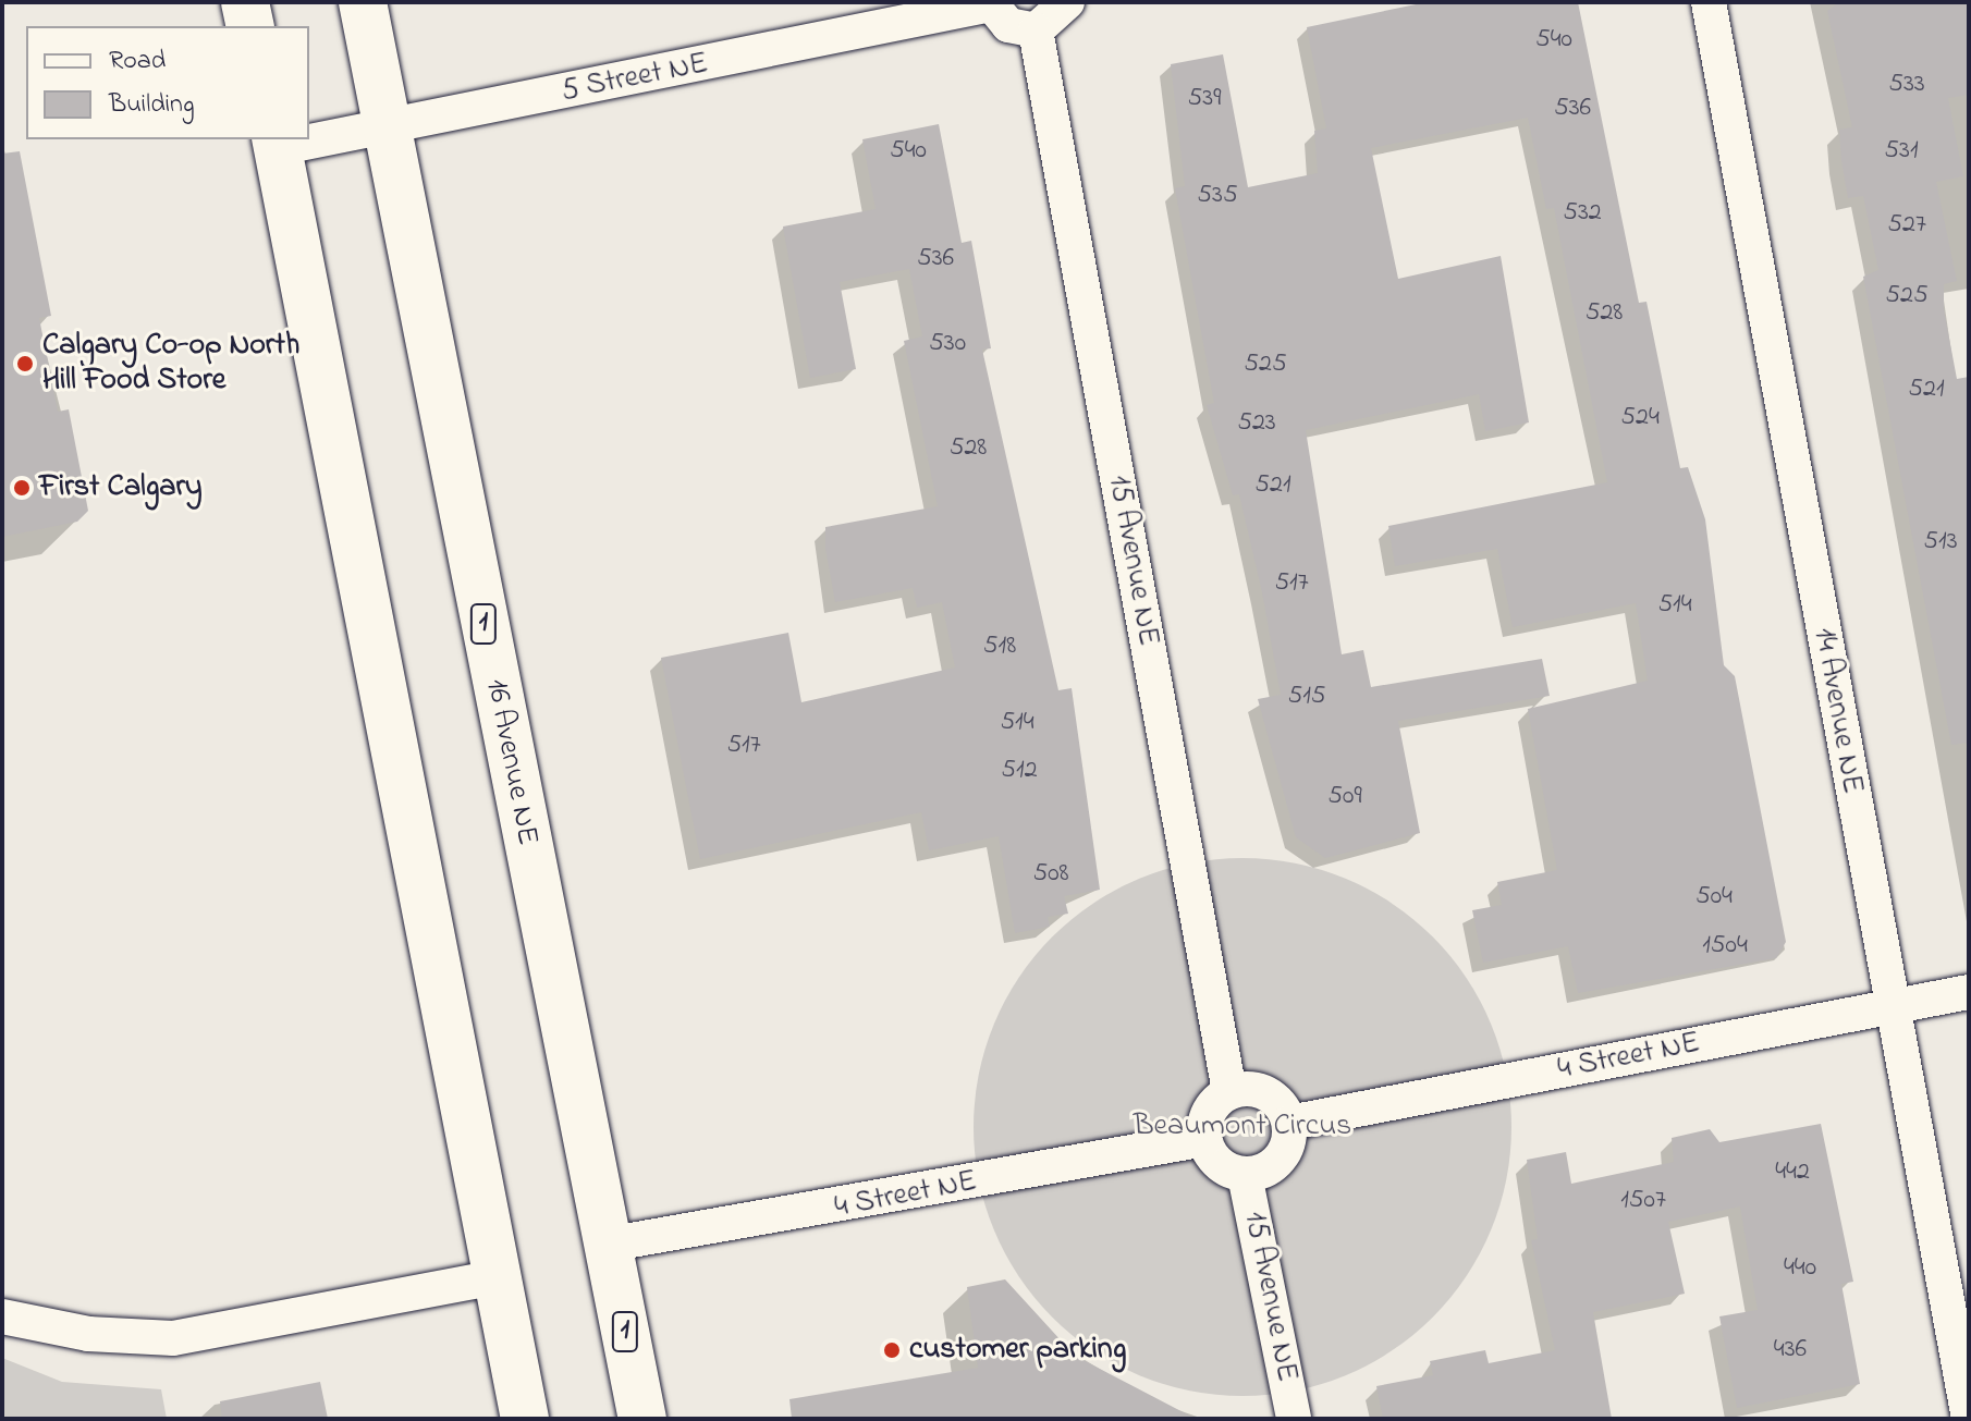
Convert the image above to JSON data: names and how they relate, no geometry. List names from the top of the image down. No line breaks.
{"streets":{"highway":["1","16 Avenue NE"],"street":["5 Street NE","15 Avenue NE","14 Avenue NE","4 Street NE"]},"crossings":[["5 Street NE","16 Avenue NE"],["15 Avenue NE","4 Street NE"],["14 Avenue NE","4 Street NE"],["16 Avenue NE","4 Street NE"]],"parks":["Beaumont Circus"],"places":["Calgary Co-op North Hill Food Store","First Calgary","customer parking"],"house_numbers":["540","533","539","536","540","531","535","532","527","536","525","528","530","525","521","524","523","528","521","513","517","514","518","515","514","517","512","509","508","504","1504","442","1507","440","436"],"legend":["Road","Building"]}
